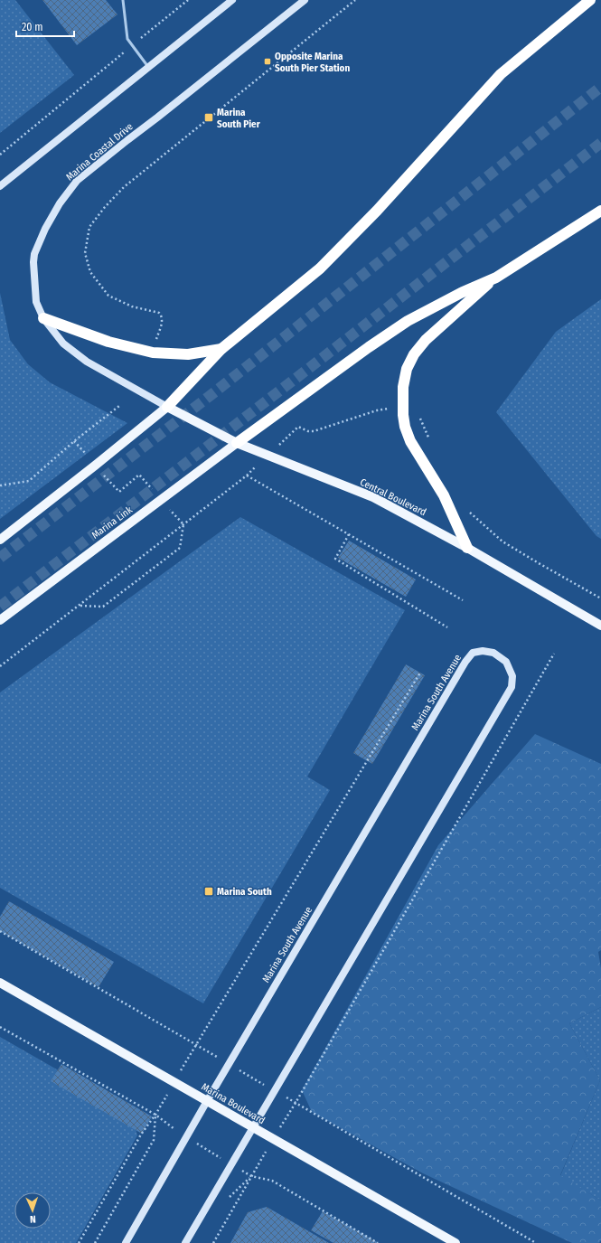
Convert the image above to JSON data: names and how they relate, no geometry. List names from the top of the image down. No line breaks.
{"streets":{"main road":["Central Boulevard","Marina Link","Marina Boulevard"],"street":["Marina Coastal Drive","Marina South Avenue"]},"crossings":[["Marina Coastal Drive","Central Boulevard"],["Central Boulevard","Marina Link"],["Marina South Avenue","Marina Boulevard"]],"places":{"transit":["Opposite Marina South Pier Station","Marina South Pier","Marina South"]},"scale_bar":"20 m","north":"bottom"}
